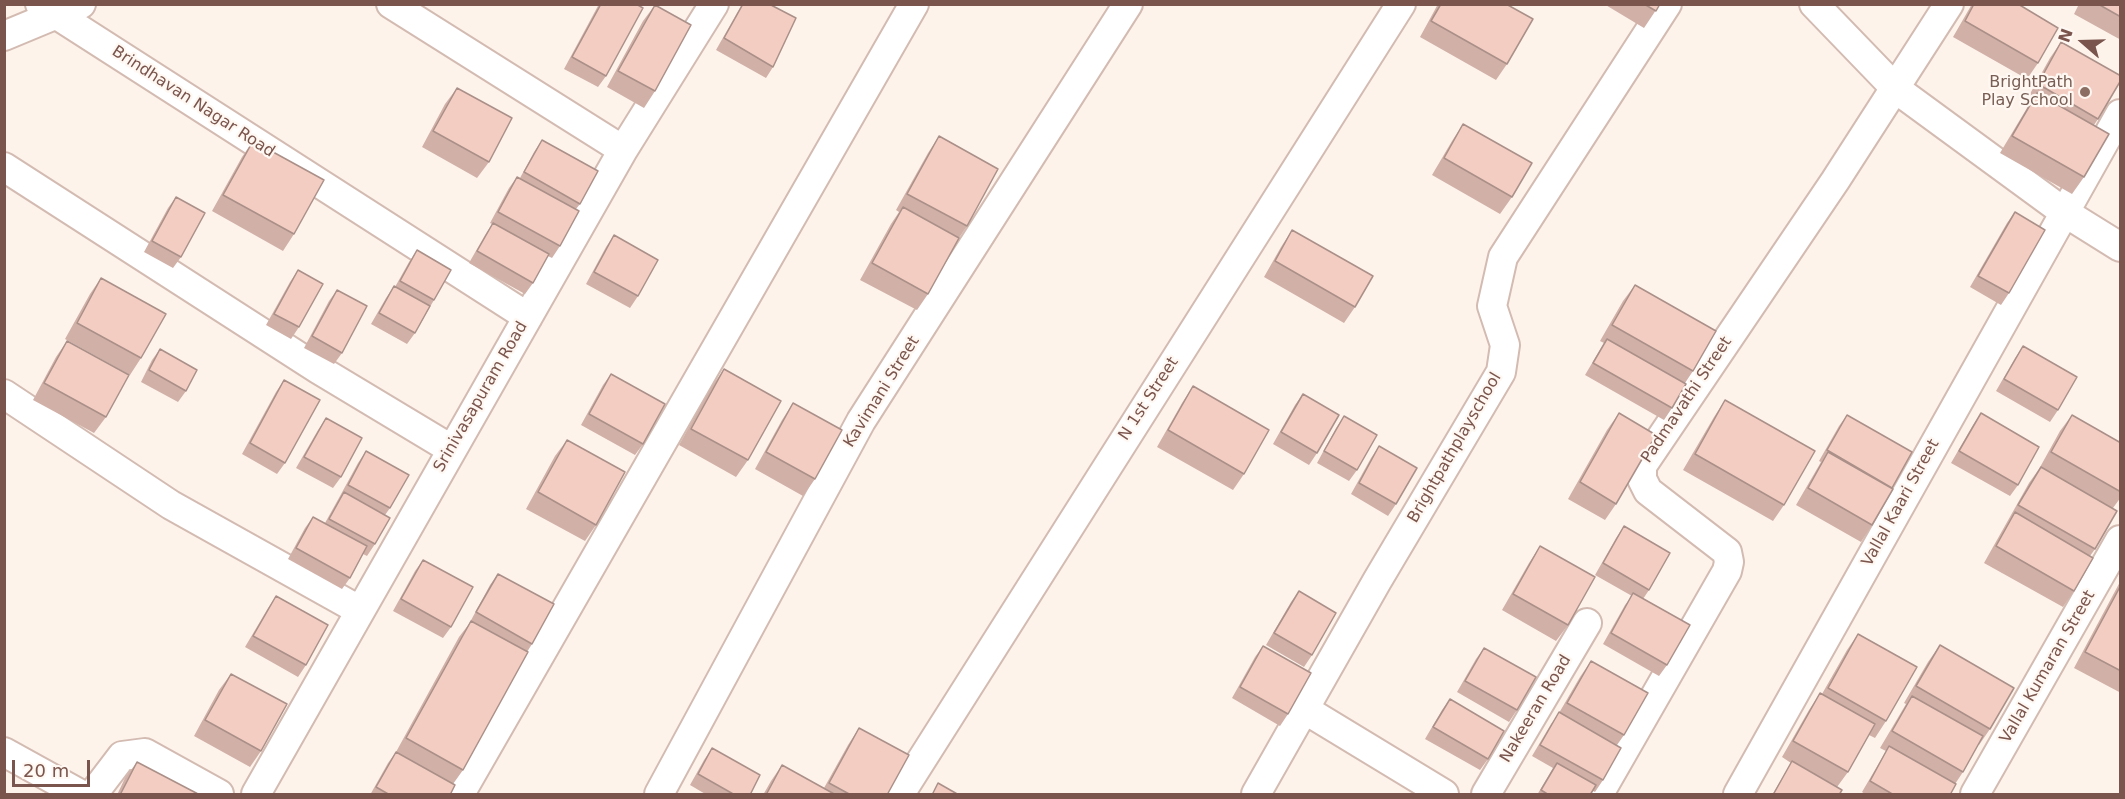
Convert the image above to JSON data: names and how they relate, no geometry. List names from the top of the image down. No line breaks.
{"streets":{"street":["Brindhavan Nagar Road","Kavimani Street","Srinivasapuram Road","N 1st Street","Padmavathi Street","Brightpathplayschool","Vallal Kaari Street","Vallal Kumaran Street","Nakeeran Road"]},"crossings":[["Brindhavan Nagar Road","Srinivasapuram Road"]],"places":["BrightPath Play School"],"scale_bar":"20 m","north":"left"}
